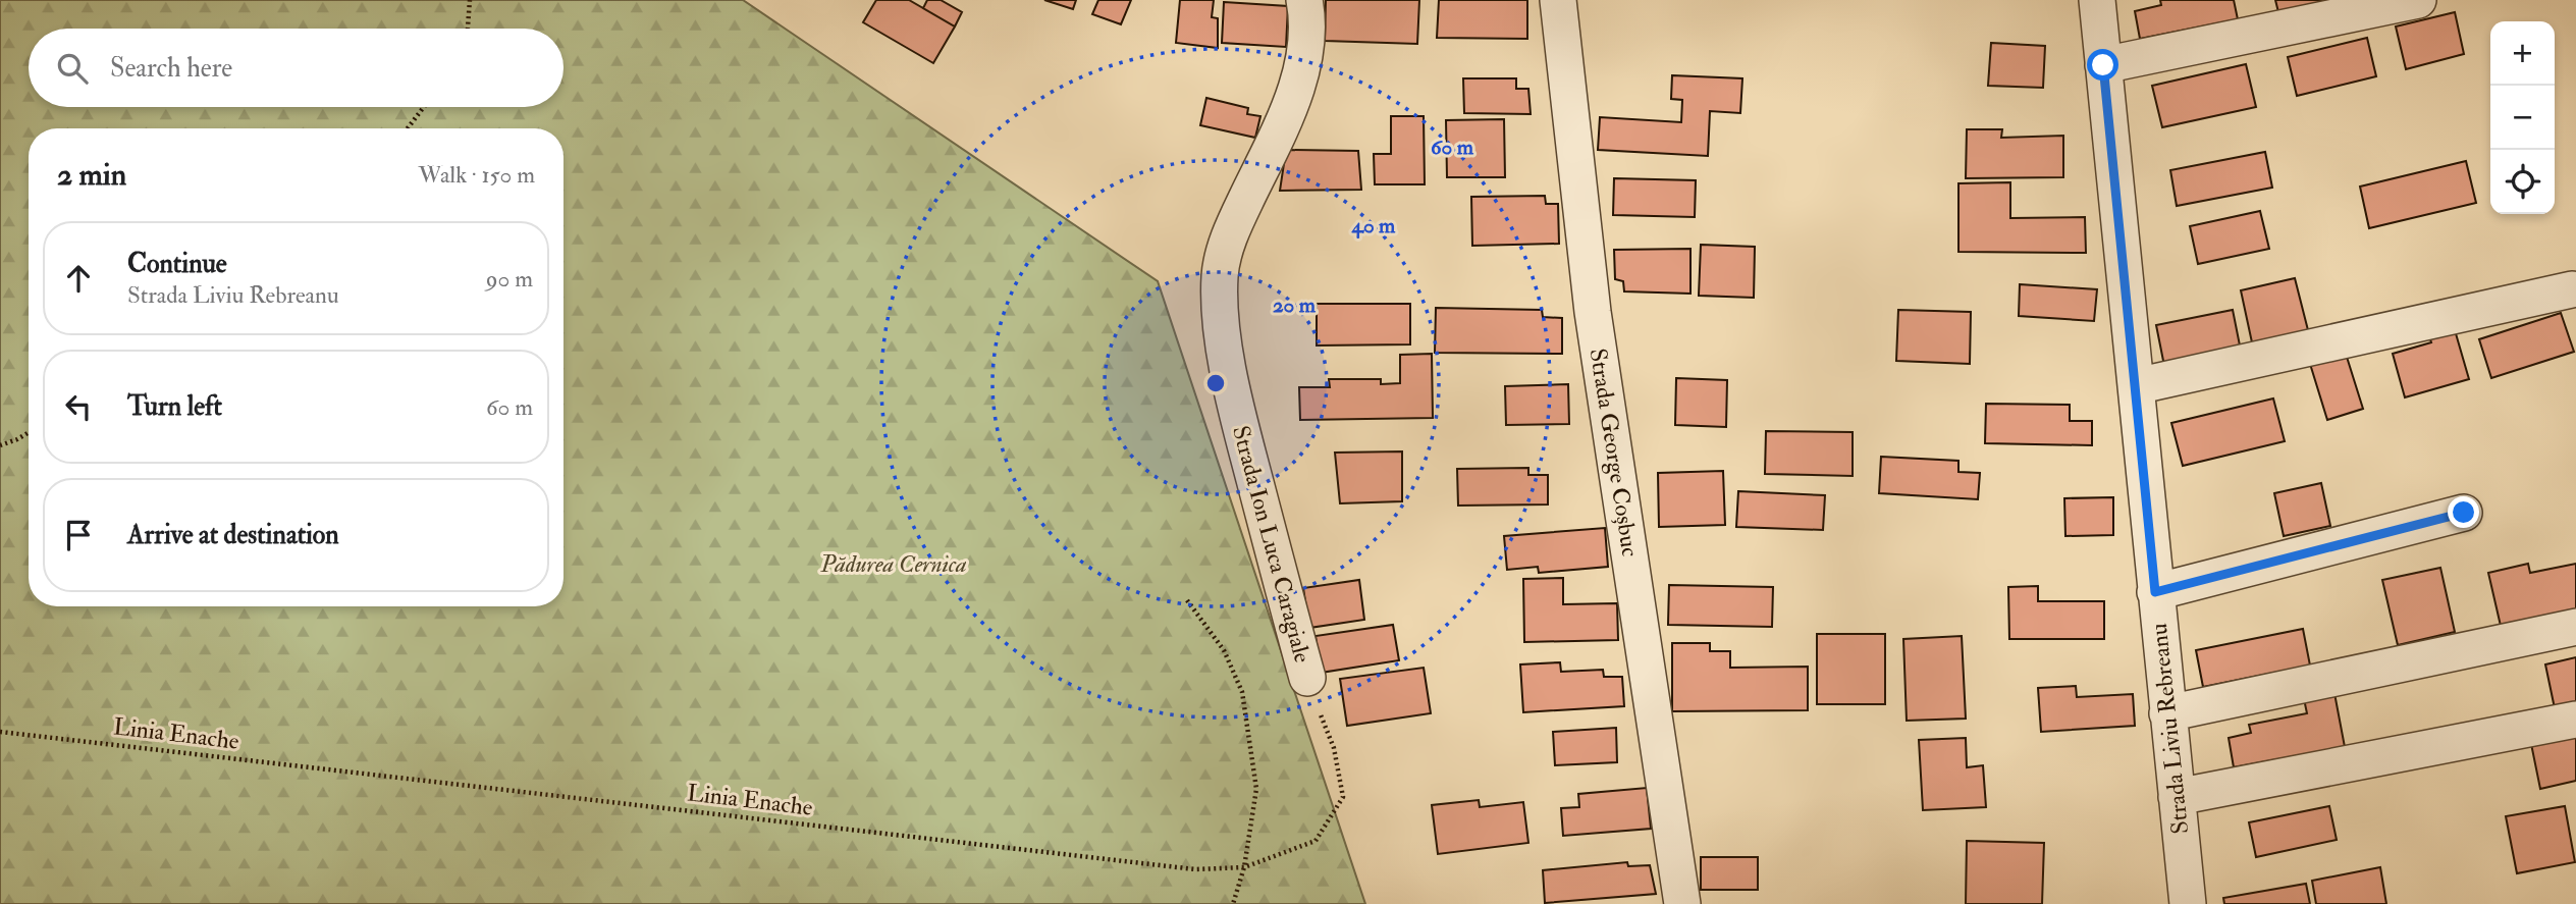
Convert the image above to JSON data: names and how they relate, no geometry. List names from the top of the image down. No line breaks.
{"streets":{"street":["Strada George Coșbuc","Strada Ion Luca Caragiale","Strada Liviu Rebreanu"],"path":["Linia Enache"]},"crossings":[["Strada Ion Luca Caragiale","Linia Enache"]],"parks":["Pădurea Cernica"],"page":{"map_buttons":["+","−"],"search":"Search here","heading":["2 min","Walk · 150 m"],"list":[["Continue","Strada Liviu Rebreanu","90 m"],["Turn left","60 m"],"Arrive at destination"]},"rings":["60 m","40 m","20 m"]}
